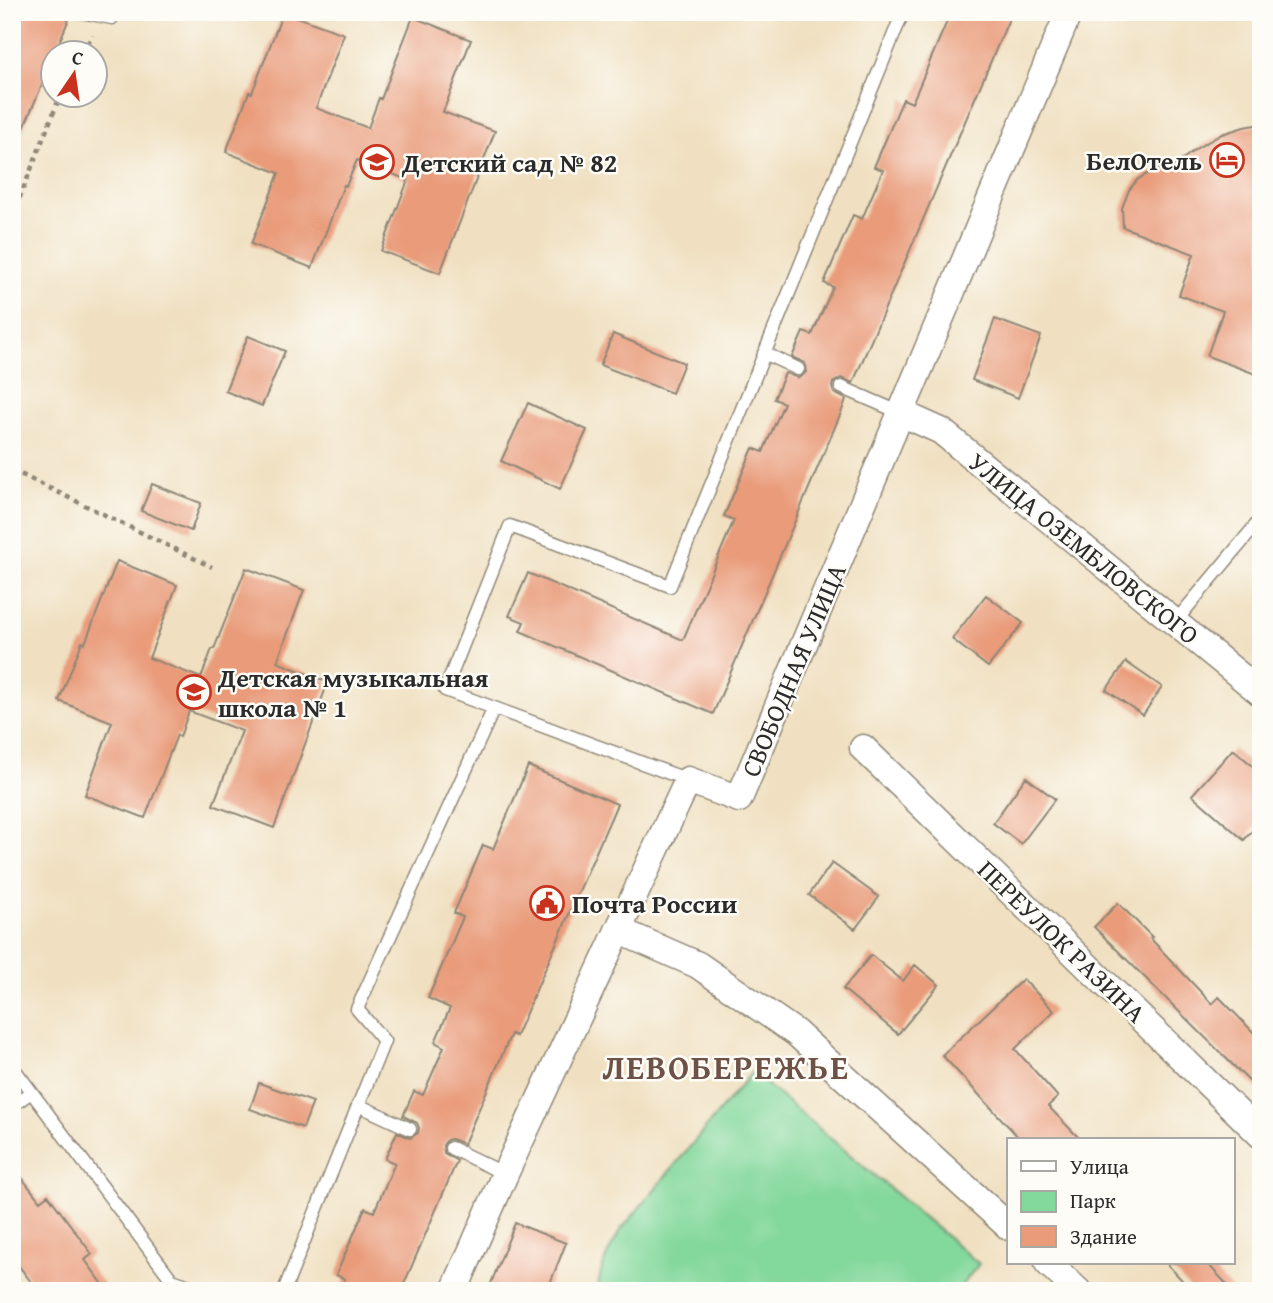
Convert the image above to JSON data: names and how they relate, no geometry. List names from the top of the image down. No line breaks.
{"streets":{"street":["УЛИЦА ОЗЕМБЛОВСКОГО","СВОБОДНАЯ УЛИЦА","ПЕРЕУЛОК РАЗИНА"]},"crossings":[["УЛИЦА ОЗЕМБЛОВСКОГО","СВОБОДНАЯ УЛИЦА"]],"districts":["ЛЕВОБЕРЕЖЬЕ"],"places":{"hotel":["БелОтель"],"school or university":["Детский сад № 82","Детская музыкальная школа № 1"],"public building":["Почта России"]},"legend":["Улица","Парк","Здание"],"north":"top"}
